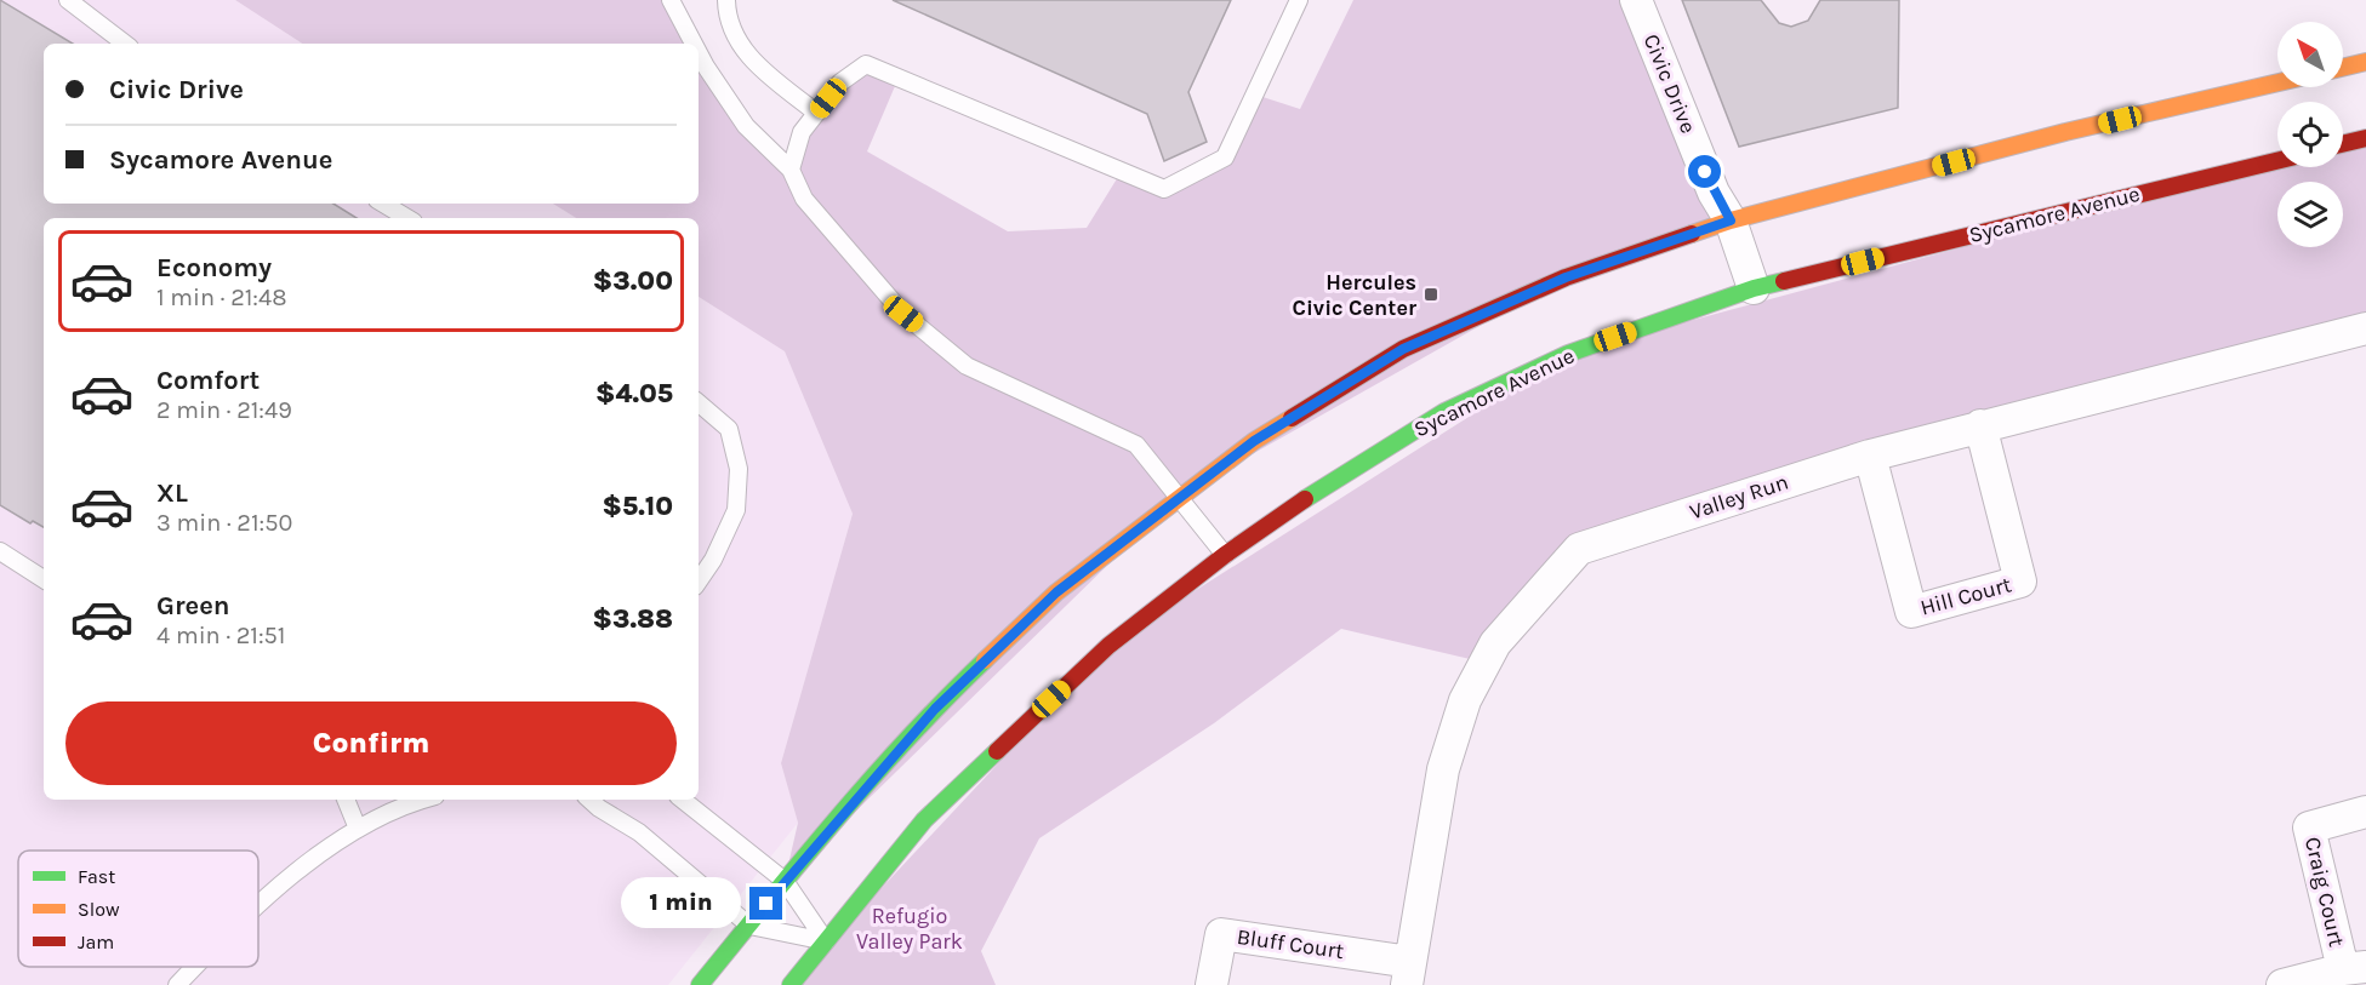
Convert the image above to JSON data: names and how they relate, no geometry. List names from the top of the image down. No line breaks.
{"streets":{"main road":["Sycamore Avenue"],"street":["Civic Drive","Valley Run","Hill Court","Craig Court","Bluff Court"]},"crossings":[["Civic Drive","Sycamore Avenue"],["Valley Run","Hill Court"],["Valley Run","Bluff Court"]],"parks":["Refugio Valley Park"],"places":{"transit":["Hercules Civic Center"]},"legend":["Fast","Slow","Jam"],"north":"top left","page":{"banner":["Civic Drive","Sycamore Avenue"],"list":[{"name":"Economy","note":"1 min · 21:48","value":"$3.00"},{"name":"Comfort","note":"2 min · 21:49","value":"$4.05"},{"name":"XL","note":"3 min · 21:50","value":"$5.10"},{"name":"Green","note":"4 min · 21:51","value":"$3.88"}],"buttons":"Confirm","bubble":"1 min"}}
